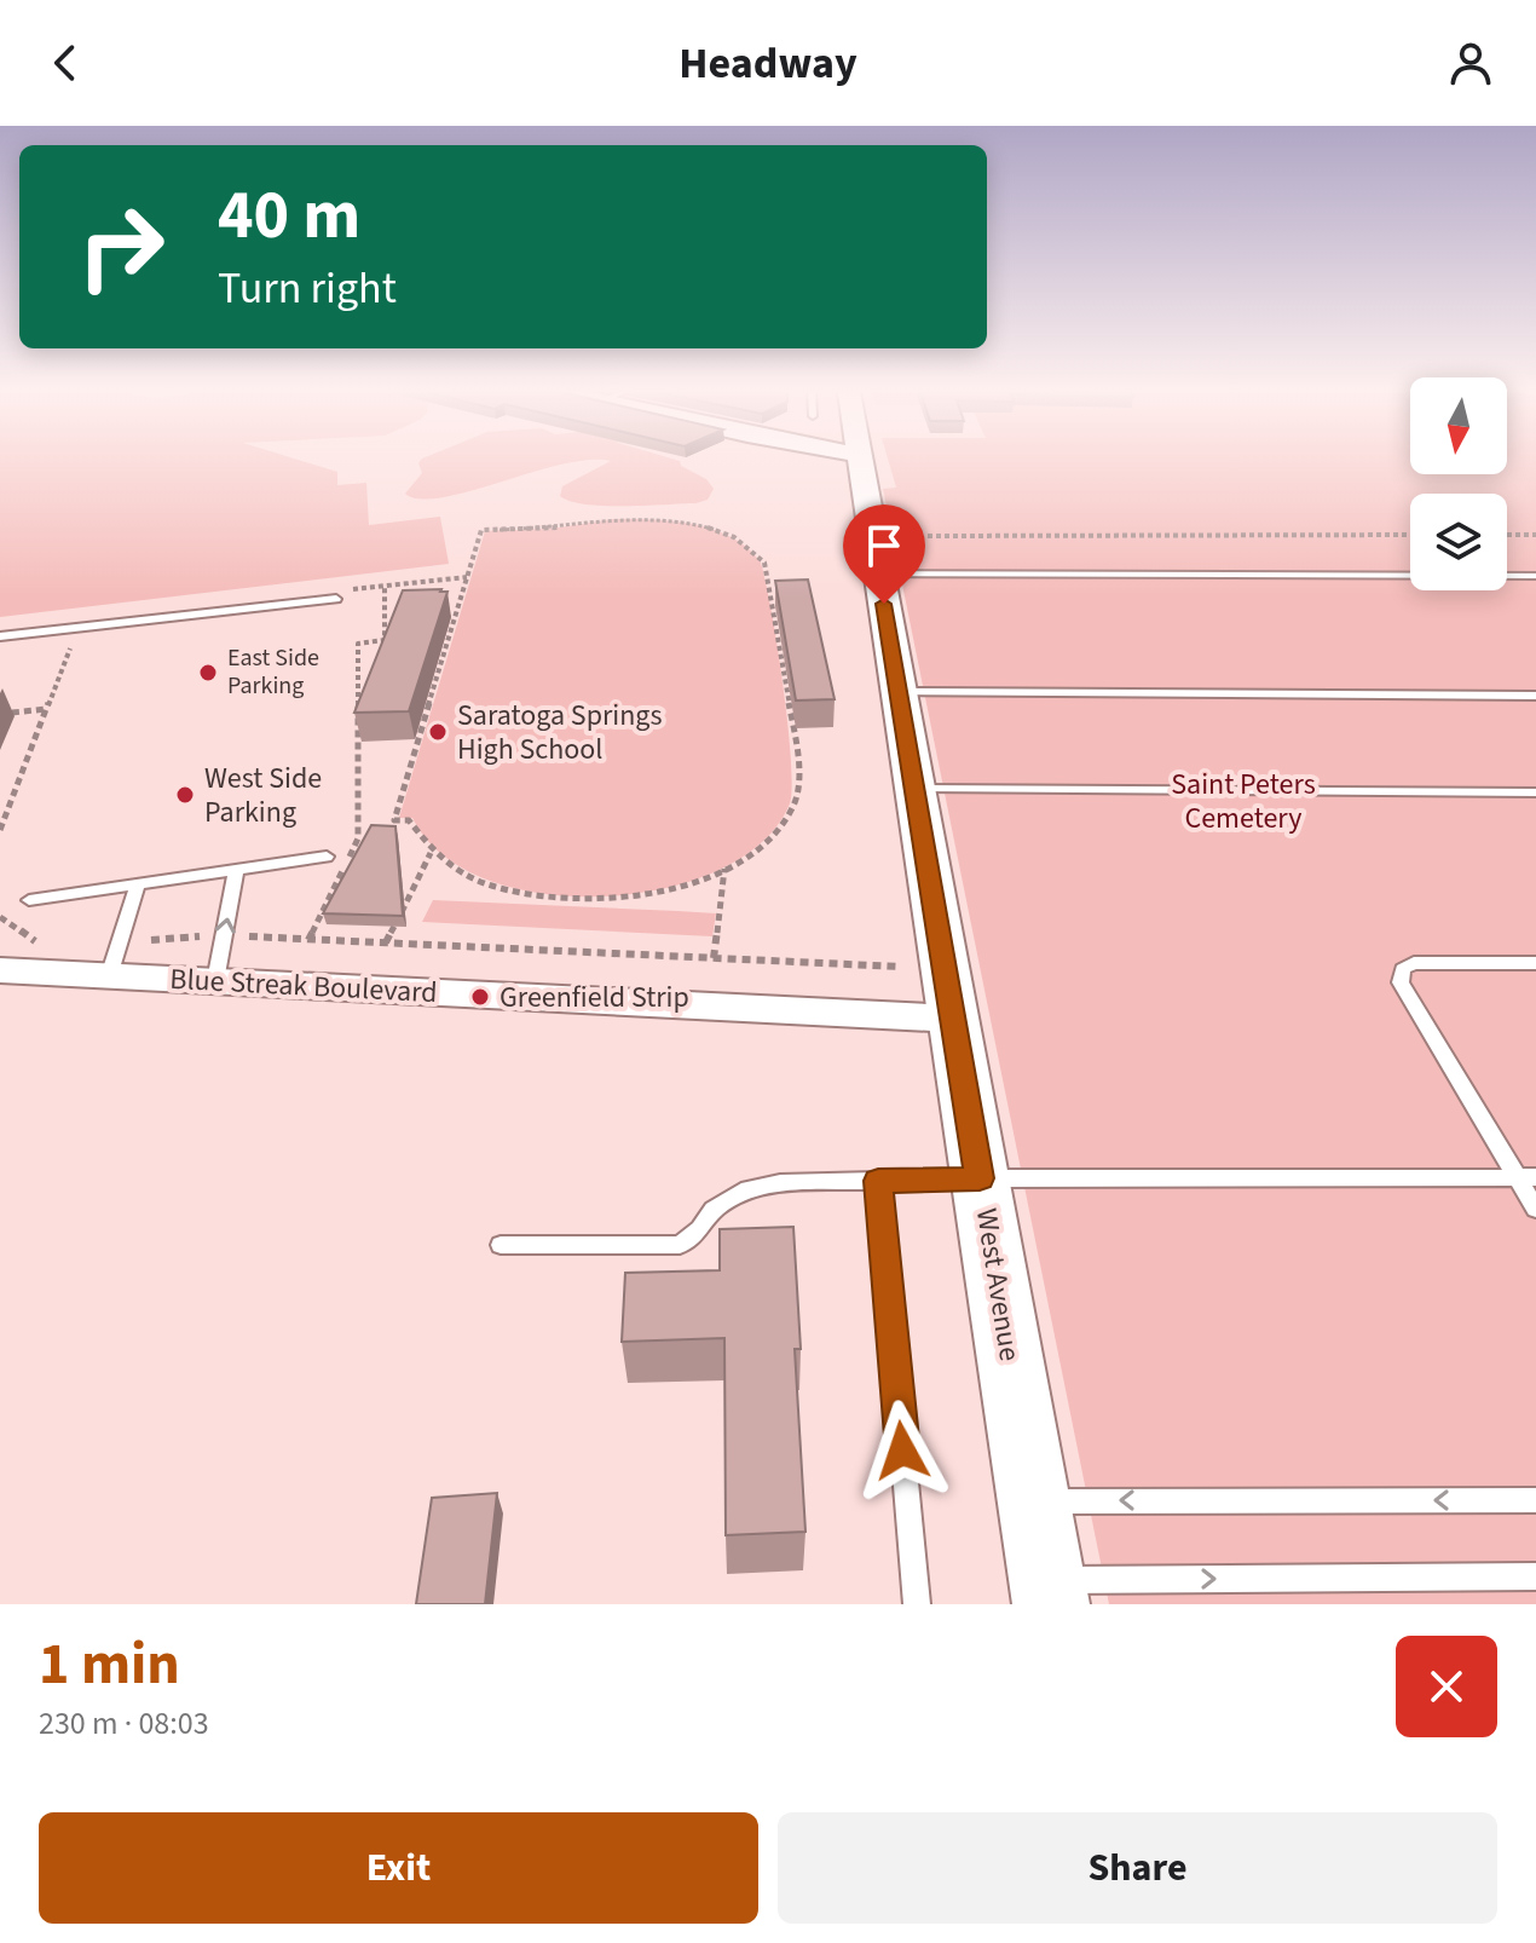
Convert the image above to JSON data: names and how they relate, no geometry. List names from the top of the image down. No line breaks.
{"streets":{"street":["Blue Streak Boulevard","West Avenue"]},"crossings":[["Blue Streak Boulevard","West Avenue"]],"parks":["Saint Peters Cemetery"],"places":["East Side Parking","Saratoga Springs High School","West Side Parking","Greenfield Strip"],"north":"bottom","page":{"header":"Headway","turn":["40 m","Turn right"],"heading":["1 min","230 m · 08:03"],"buttons":["Exit","Share"]}}
